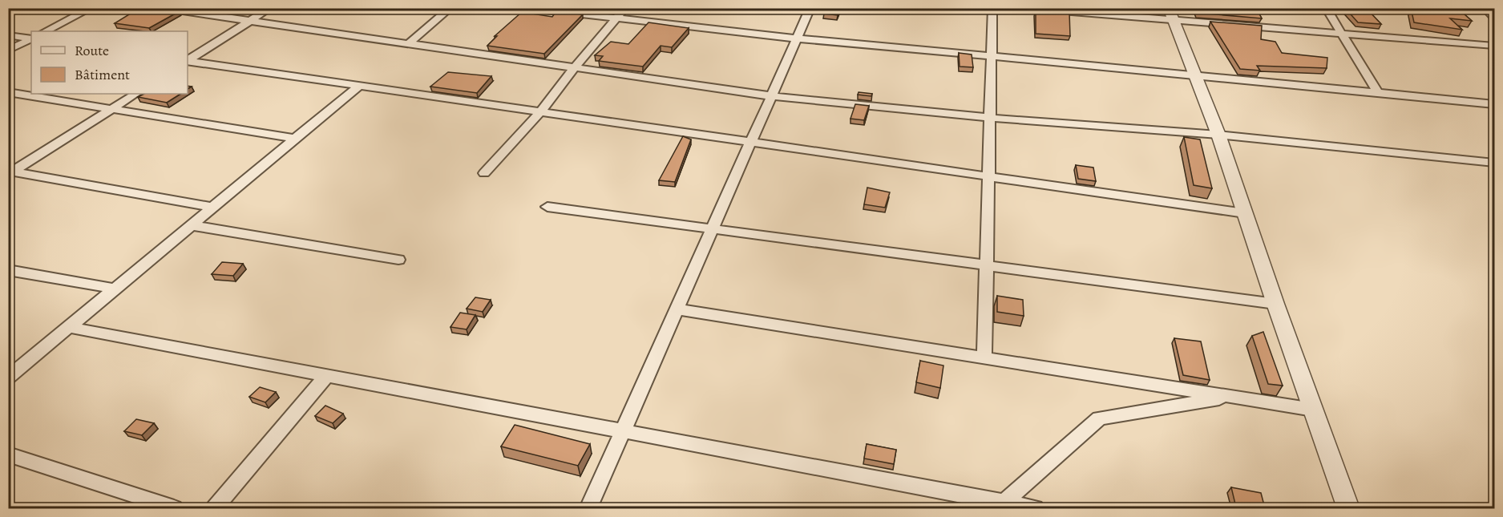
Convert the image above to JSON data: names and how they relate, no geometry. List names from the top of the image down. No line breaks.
{"legend":["Route","Bâtiment"]}
